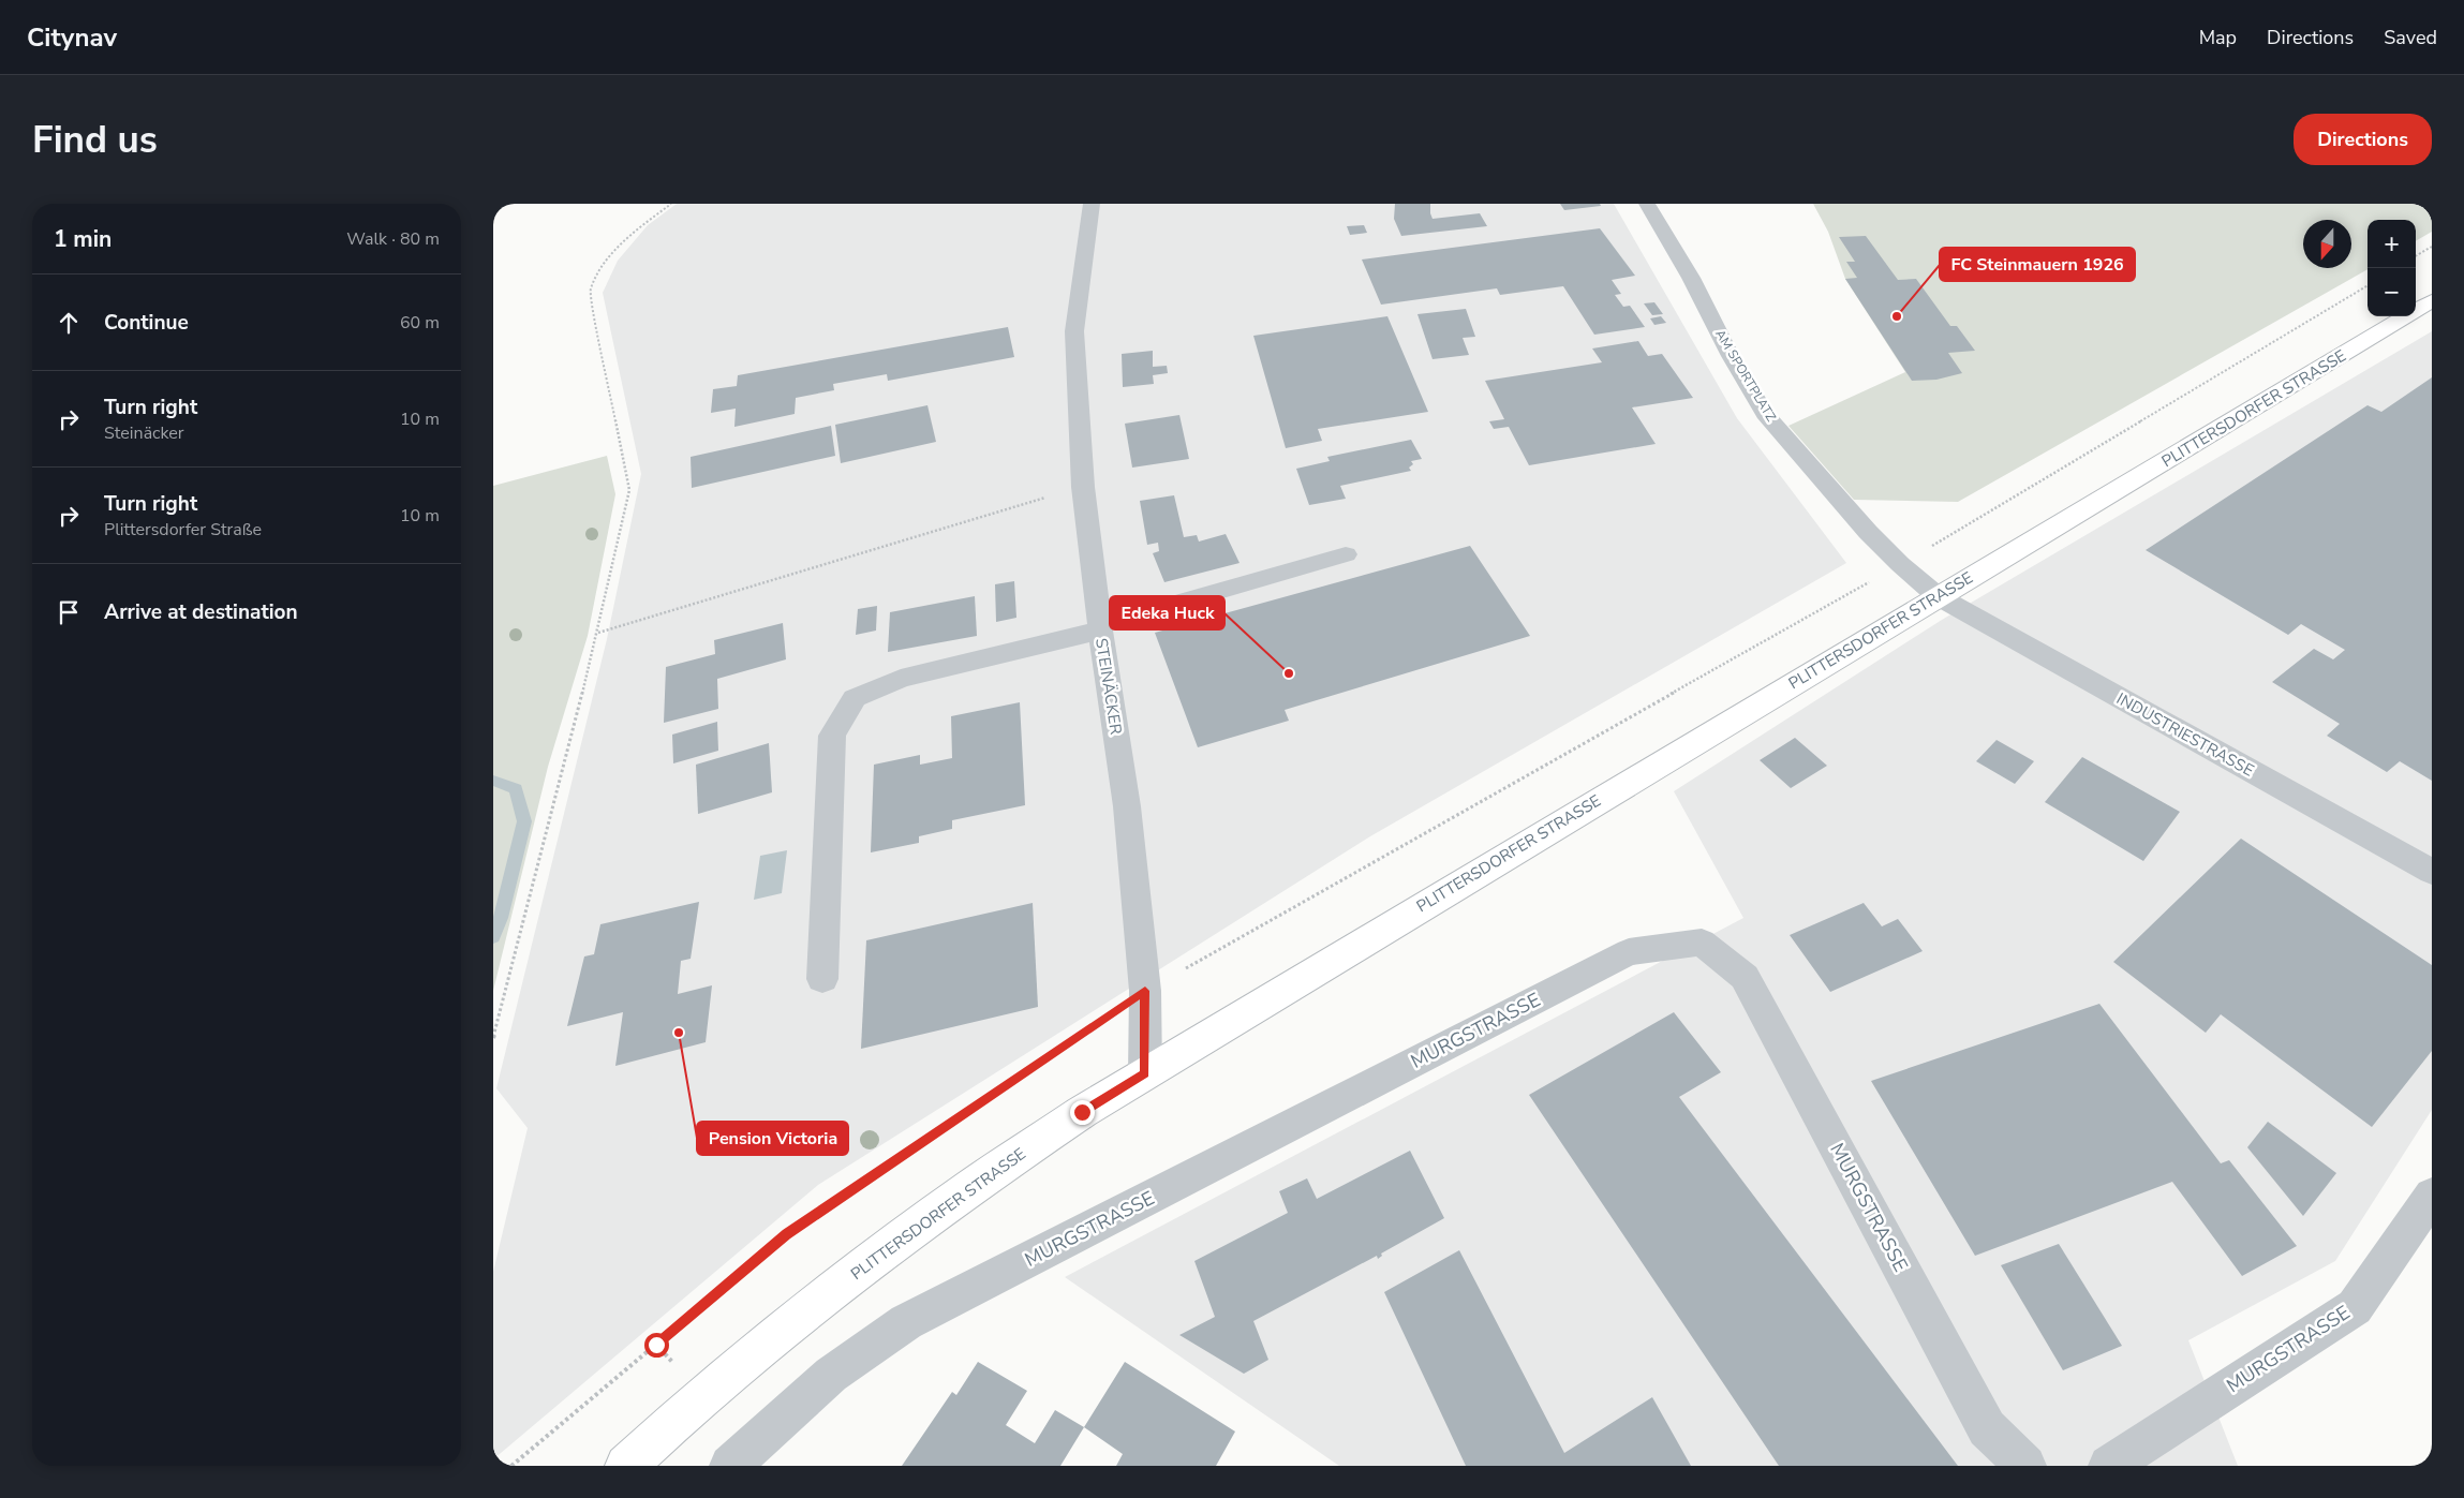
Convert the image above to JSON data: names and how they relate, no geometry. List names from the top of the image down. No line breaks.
{"streets":{"main road":["PLITTERSDORFER STRASSE"],"street":["AM SPORTPLATZ","STEINÄCKER","INDUSTRIESTRASSE","MURGSTRASSE"]},"crossings":[["AM SPORTPLATZ","PLITTERSDORFER STRASSE"],["AM SPORTPLATZ","INDUSTRIESTRASSE"],["PLITTERSDORFER STRASSE","STEINÄCKER"],["PLITTERSDORFER STRASSE","INDUSTRIESTRASSE"]],"places":["FC Steinmauern 1926","Edeka Huck","Pension Victoria"],"north":"bottom","page":{"header":"Citynav","nav":["Map","Directions","Saved"],"buttons":"Directions","title":"Find us","heading":["1 min","Walk · 80 m"],"map_buttons":["+","−"],"list":[["Continue","60 m"],["Turn right","Steinäcker","10 m"],["Turn right","Plittersdorfer Straße","10 m"],"Arrive at destination"]}}
